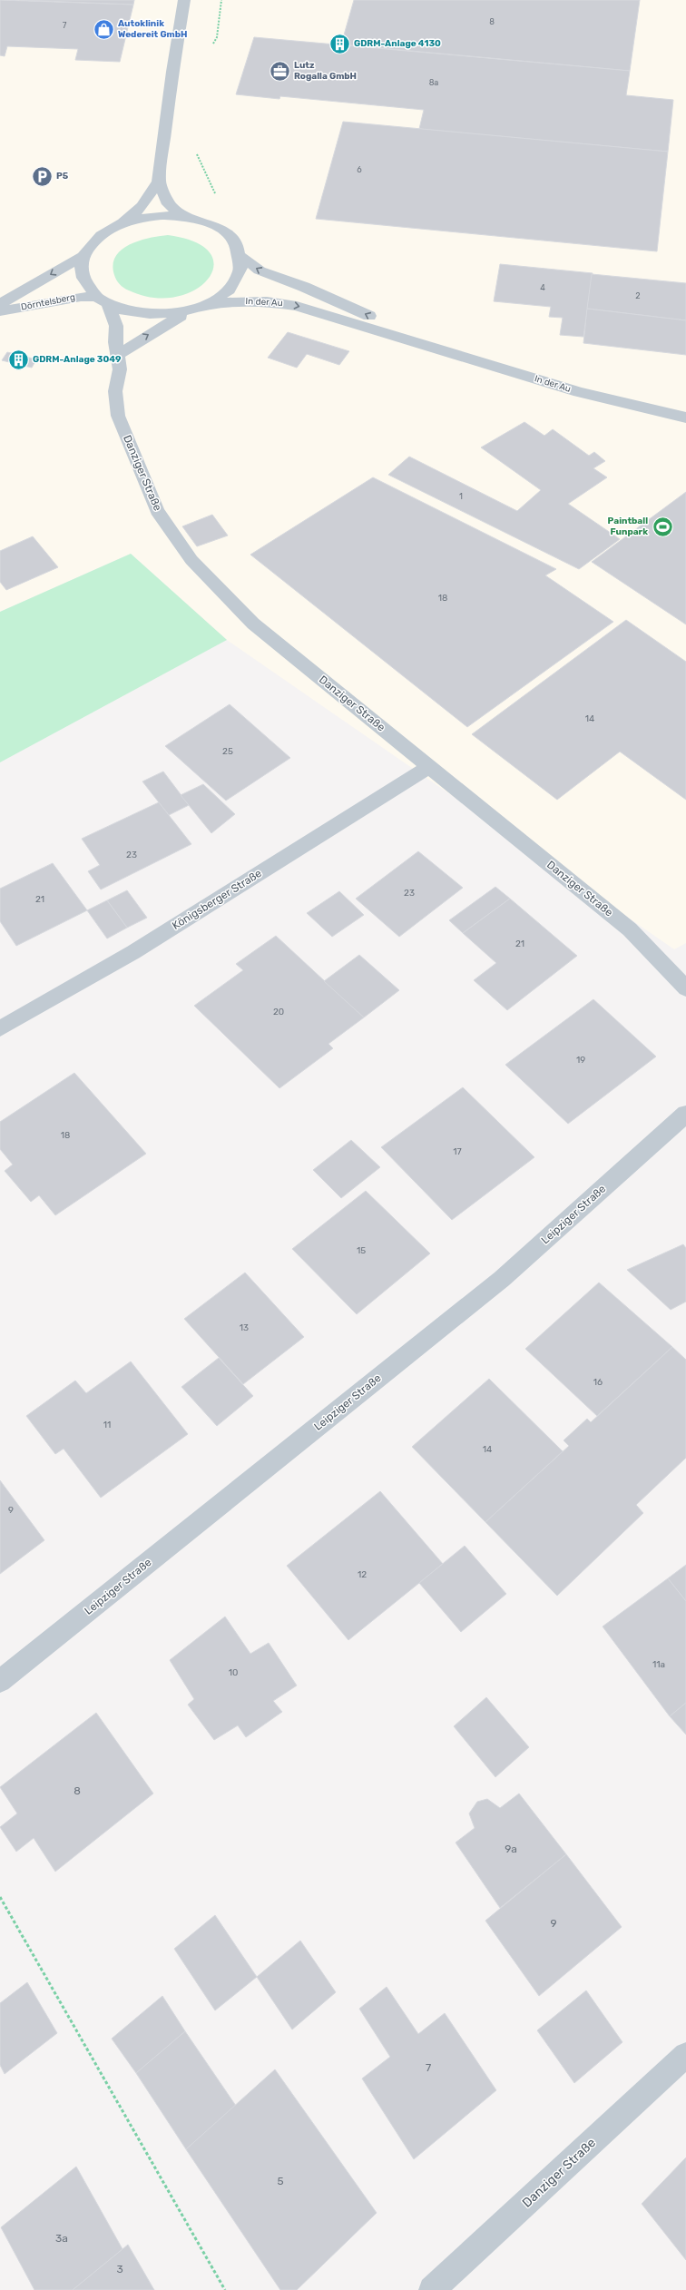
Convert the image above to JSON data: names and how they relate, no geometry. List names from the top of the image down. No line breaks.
{"streets":{"street":["Dörntelsberg","In der Au","Danziger Straße","Königsberger Straße","Leipziger Straße"]},"crossings":[["Dörntelsberg","Danziger Straße"],["Danziger Straße","Königsberger Straße"]],"places":{"shop":["Autoklinik Wedereit GmbH"],"building":["GDRM-Anlage 4130","GDRM-Anlage 3049"],"office":["Lutz Rogalla GmbH"],"parking":["P5"],"sports":["Paintball Funpark"]},"house_numbers":["8","7","8a","6","4","2","1","18","14","25","23","23","21","21","20","19","18","17","15","13","16","11","14","9","12","11a","10","8","9a","9","7","5","3a","3"]}
